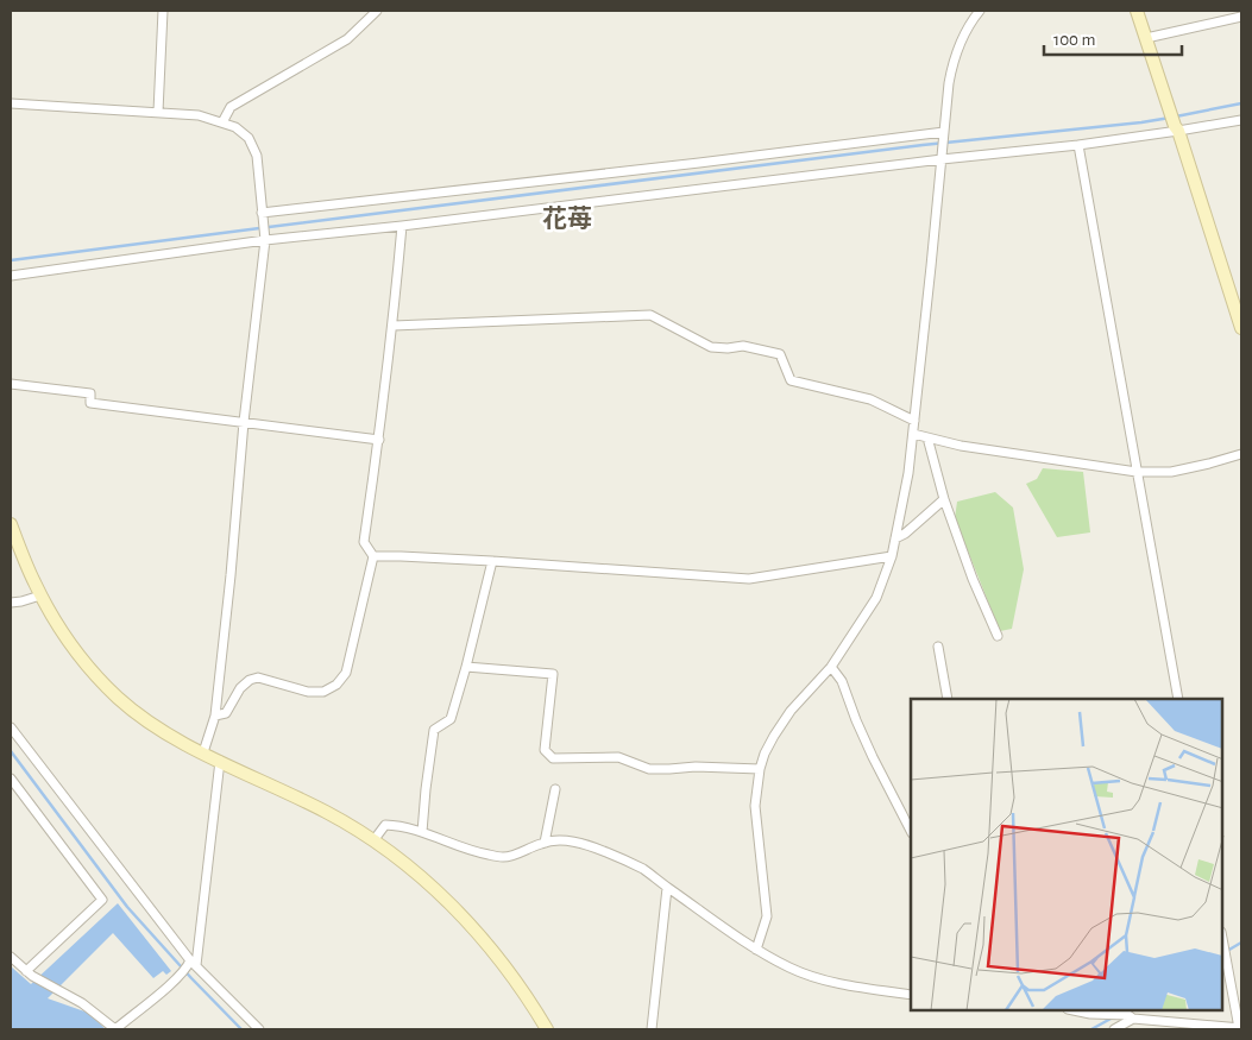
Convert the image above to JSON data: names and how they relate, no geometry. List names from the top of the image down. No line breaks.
{"districts":["花苺"],"scale_bar":"100 m"}
